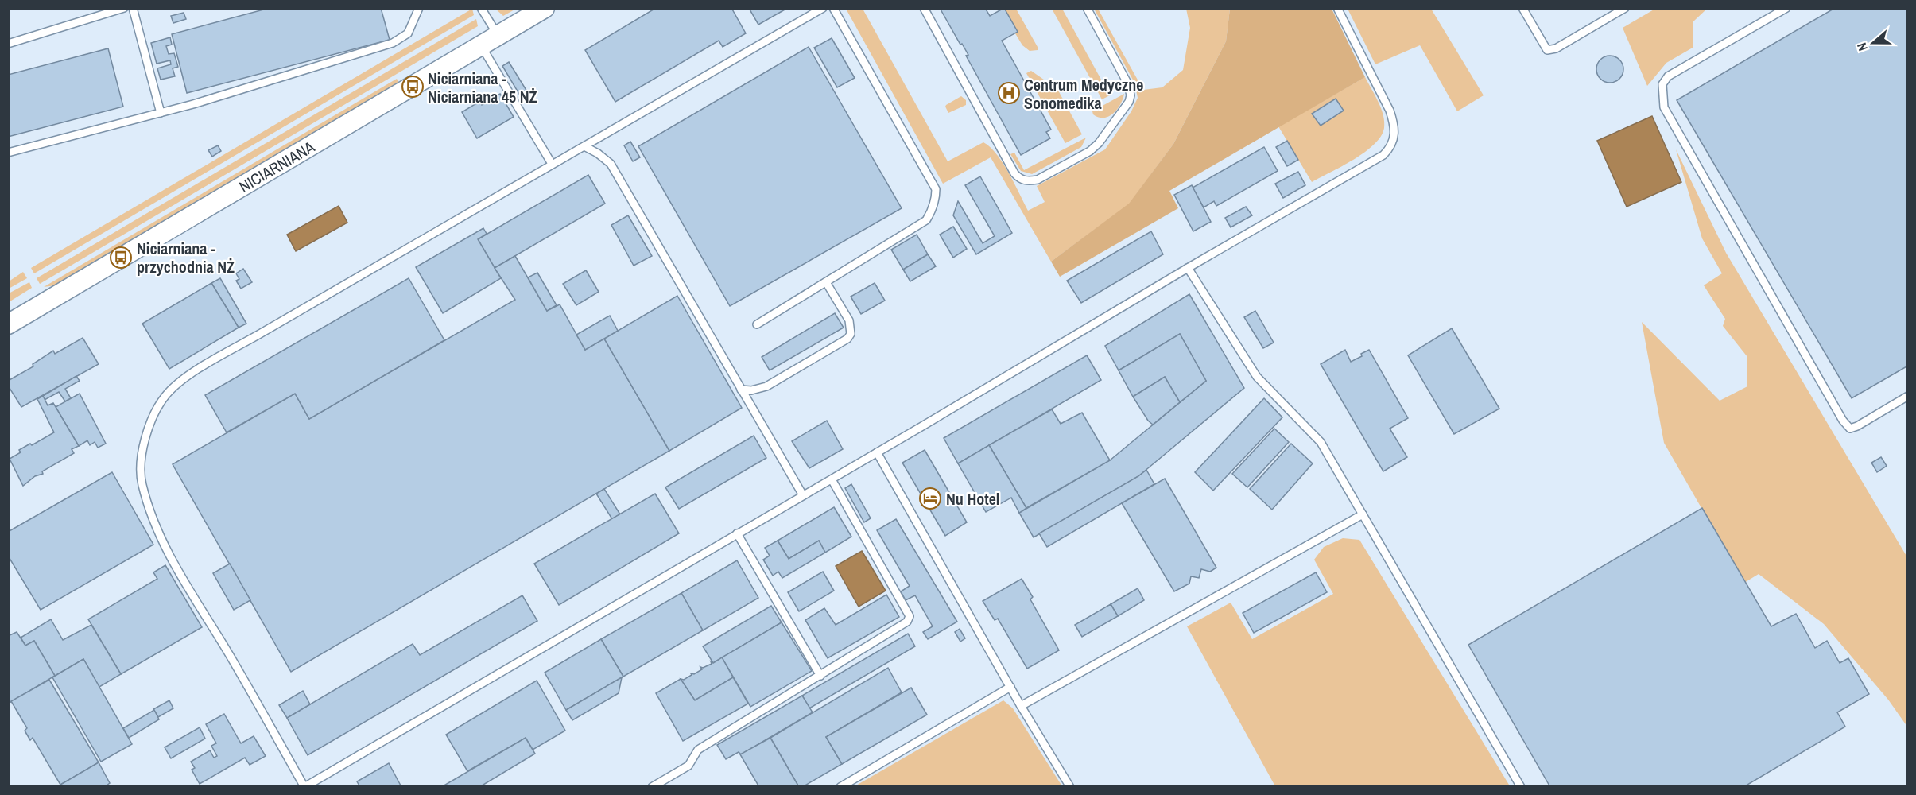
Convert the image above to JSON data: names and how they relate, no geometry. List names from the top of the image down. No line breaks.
{"streets":{"street":["NICIARNIANA"]},"places":{"bus stop":["Niciarniana - Niciarniana 45 NŻ","Niciarniana - przychodnia NŻ"],"hospital":["Centrum Medyczne Sonomedika"],"hotel":["Nu Hotel"]},"north":"left"}
